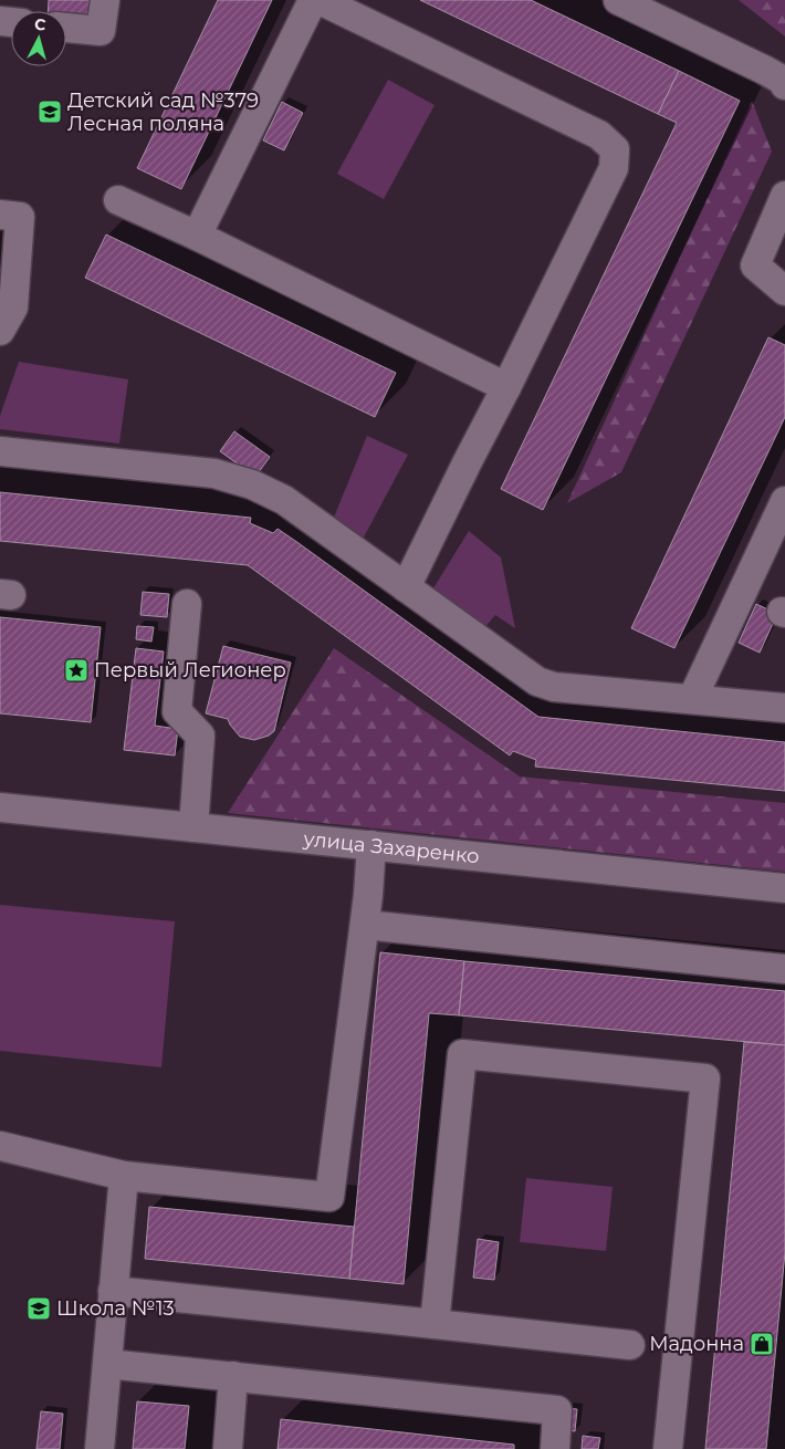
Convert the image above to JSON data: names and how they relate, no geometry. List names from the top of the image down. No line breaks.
{"streets":{"street":["улица Захаренко"]},"places":{"school or university":["Детский сад №379 Лесная поляна","Школа №13"],"place":["Первый Легионер"],"shop":["Мадонна"]},"north":"top"}
